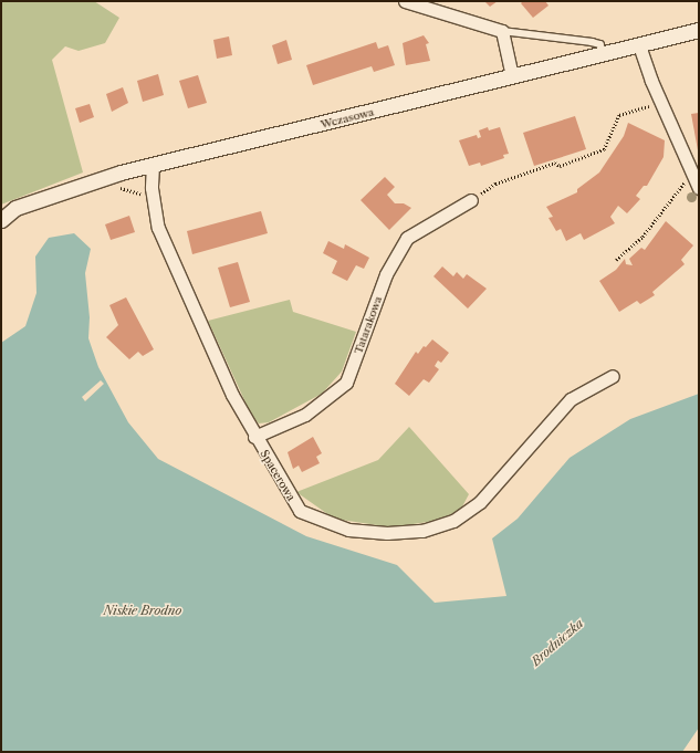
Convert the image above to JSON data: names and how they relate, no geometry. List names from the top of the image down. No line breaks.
{"streets":{"street":["Wczasowa","Tatarakowa","Spacerowa"]},"crossings":[["Wczasowa","Spacerowa"],["Tatarakowa","Spacerowa"]],"water":["Niskie Brodno","Brodniczka"]}
